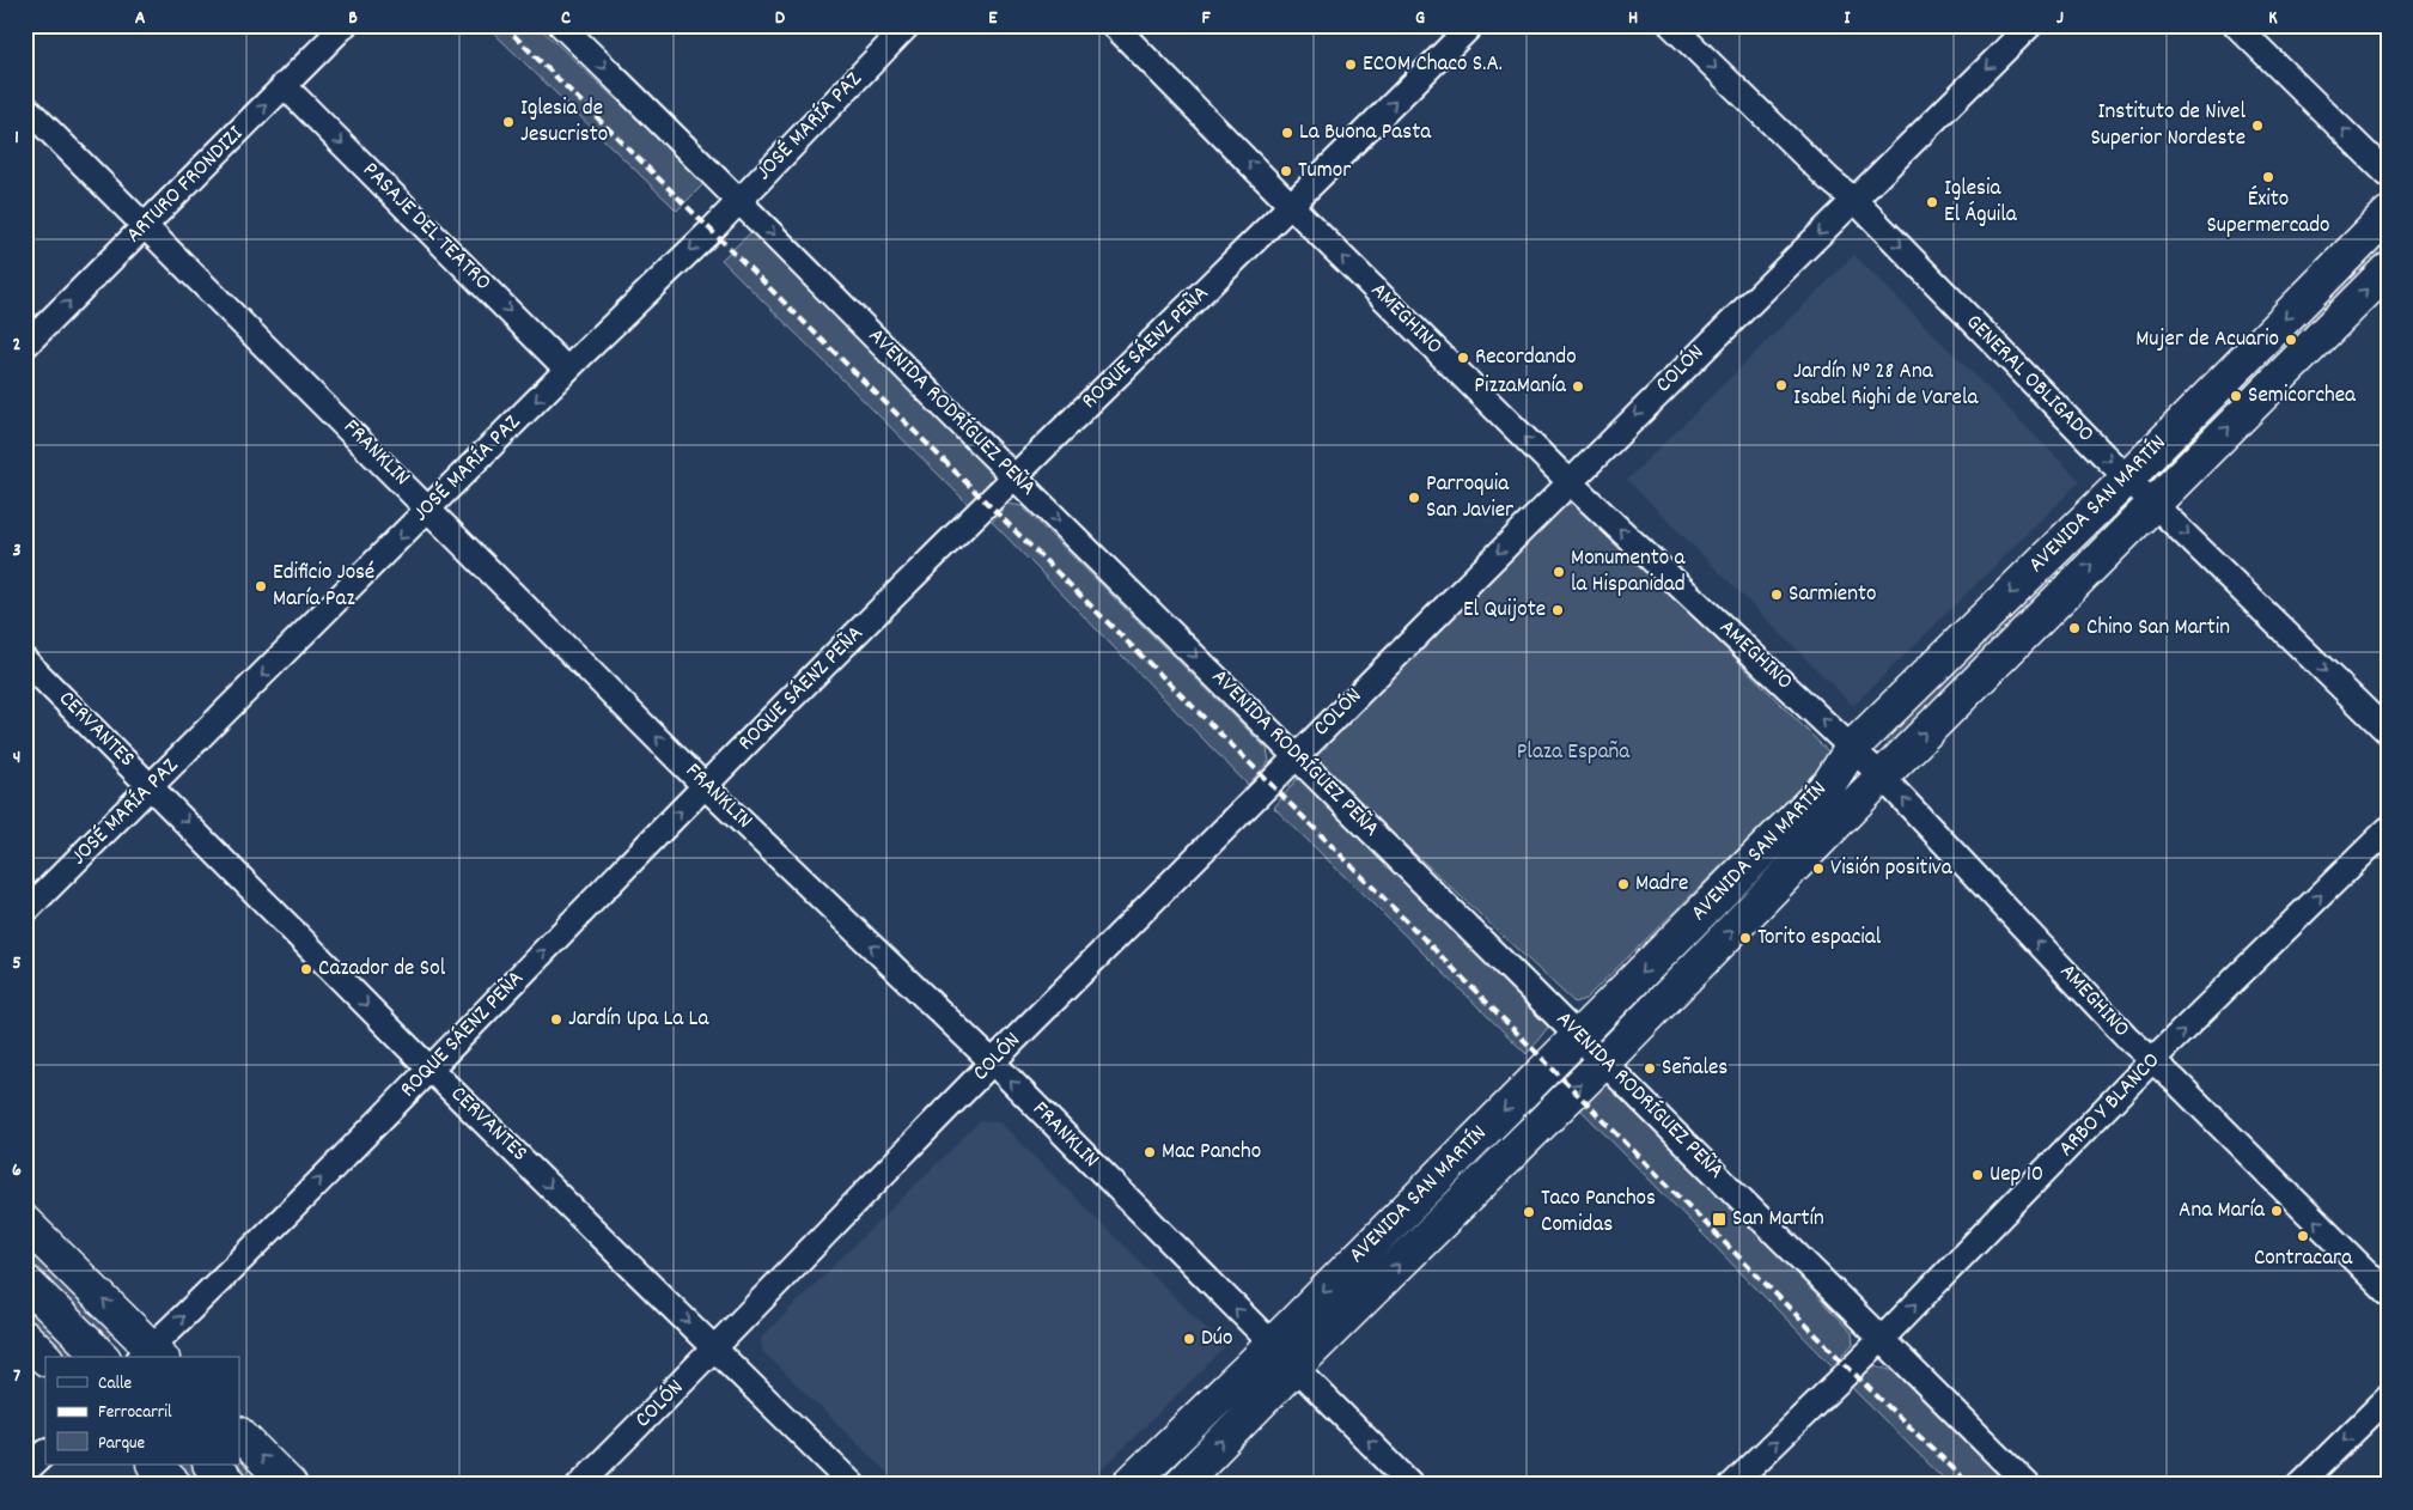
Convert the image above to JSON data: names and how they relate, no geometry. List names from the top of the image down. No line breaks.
{"streets":{"main road":["AVENIDA SAN MARTÍN"],"street":["JOSÉ MARÍA PAZ","ARTURO FRONDIZI","PASAJE DEL TEATRO","AMEGHINO","ROQUE SÁENZ PEÑA","COLÓN","GENERAL OBLIGADO","AVENIDA RODRÍGUEZ PEÑA","FRANKLIN","CERVANTES","ARBO Y BLANCO"]},"crossings":[["JOSÉ MARÍA PAZ","PASAJE DEL TEATRO"],["JOSÉ MARÍA PAZ","AVENIDA RODRÍGUEZ PEÑA"],["JOSÉ MARÍA PAZ","FRANKLIN"],["JOSÉ MARÍA PAZ","CERVANTES"],["ARTURO FRONDIZI","PASAJE DEL TEATRO"],["ARTURO FRONDIZI","FRANKLIN"],["AMEGHINO","ROQUE SÁENZ PEÑA"],["AMEGHINO","COLÓN"],["AMEGHINO","AVENIDA SAN MARTÍN"],["AMEGHINO","ARBO Y BLANCO"],["ROQUE SÁENZ PEÑA","AVENIDA RODRÍGUEZ PEÑA"],["ROQUE SÁENZ PEÑA","FRANKLIN"],["ROQUE SÁENZ PEÑA","CERVANTES"],["COLÓN","GENERAL OBLIGADO"],["COLÓN","AVENIDA RODRÍGUEZ PEÑA"],["COLÓN","FRANKLIN"],["COLÓN","CERVANTES"],["GENERAL OBLIGADO","AVENIDA SAN MARTÍN"],["AVENIDA RODRÍGUEZ PEÑA","AVENIDA SAN MARTÍN"],["AVENIDA RODRÍGUEZ PEÑA","ARBO Y BLANCO"],["FRANKLIN","AVENIDA SAN MARTÍN"]],"one_way":["JOSÉ MARÍA PAZ","ARTURO FRONDIZI","PASAJE DEL TEATRO","AMEGHINO","ROQUE SÁENZ PEÑA","COLÓN","GENERAL OBLIGADO","AVENIDA RODRÍGUEZ PEÑA","FRANKLIN","CERVANTES","ARBO Y BLANCO"],"parks":["Plaza España"],"places":{"other":["ECOM Chaco S.A.","Iglesia de Jesucristo","Instituto de Nivel Superior Nordeste","La Buona Pasta","Tumor","Éxito Supermercado","Iglesia El Águila","Mujer de Acuario","Recordando","Jardín N° 28 Ana Isabel Righi de Varela","PizzaManía","Semicorchea","Parroquia San Javier","Monumento a la Hispanidad","Edificio José María Paz","Sarmiento","El Quijote","Chino San Martin","Visión positiva","Madre","Torito espacial","Cazador de Sol","Jardín Upa La La","Señales","Mac Pancho","Uep 10","Ana María","Taco Panchos Comidas","Contracara","Dúo"],"transit":["San Martín"]},"legend":["Calle","Ferrocarril","Parque"],"grid":{"columns":["A","B","C","D","E","F","G","H","I","J","K"],"rows":["1","2","3","4","5","6","7"]}}
